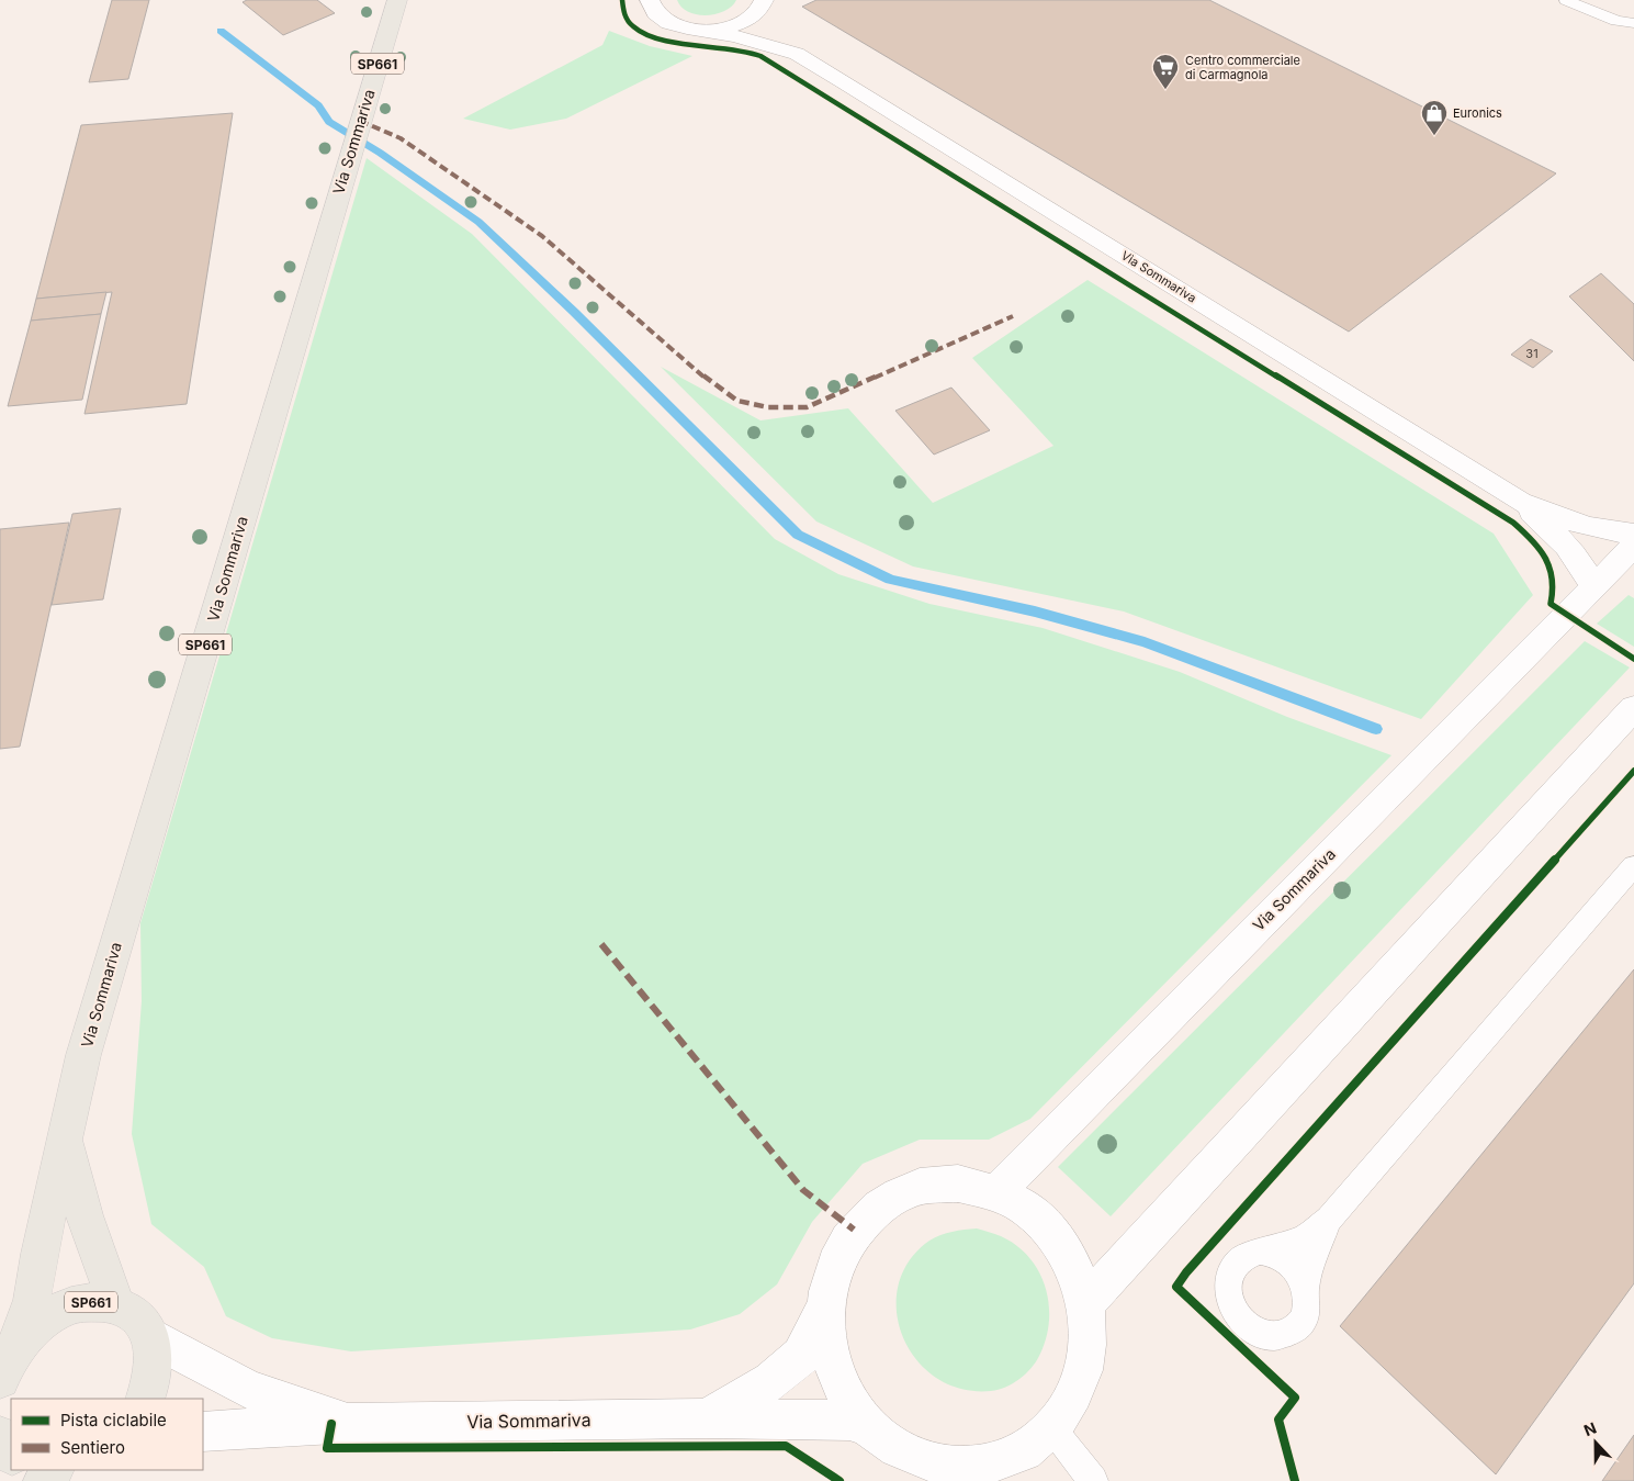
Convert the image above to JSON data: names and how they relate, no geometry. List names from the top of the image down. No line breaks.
{"streets":{"main road":["SP661","Via Sommariva"]},"places":{"supermarket":["Centro commerciale di Carmagnola"],"shop":["Euronics"]},"house_numbers":["31"],"legend":["Pista ciclabile","Sentiero"],"north":"top"}
